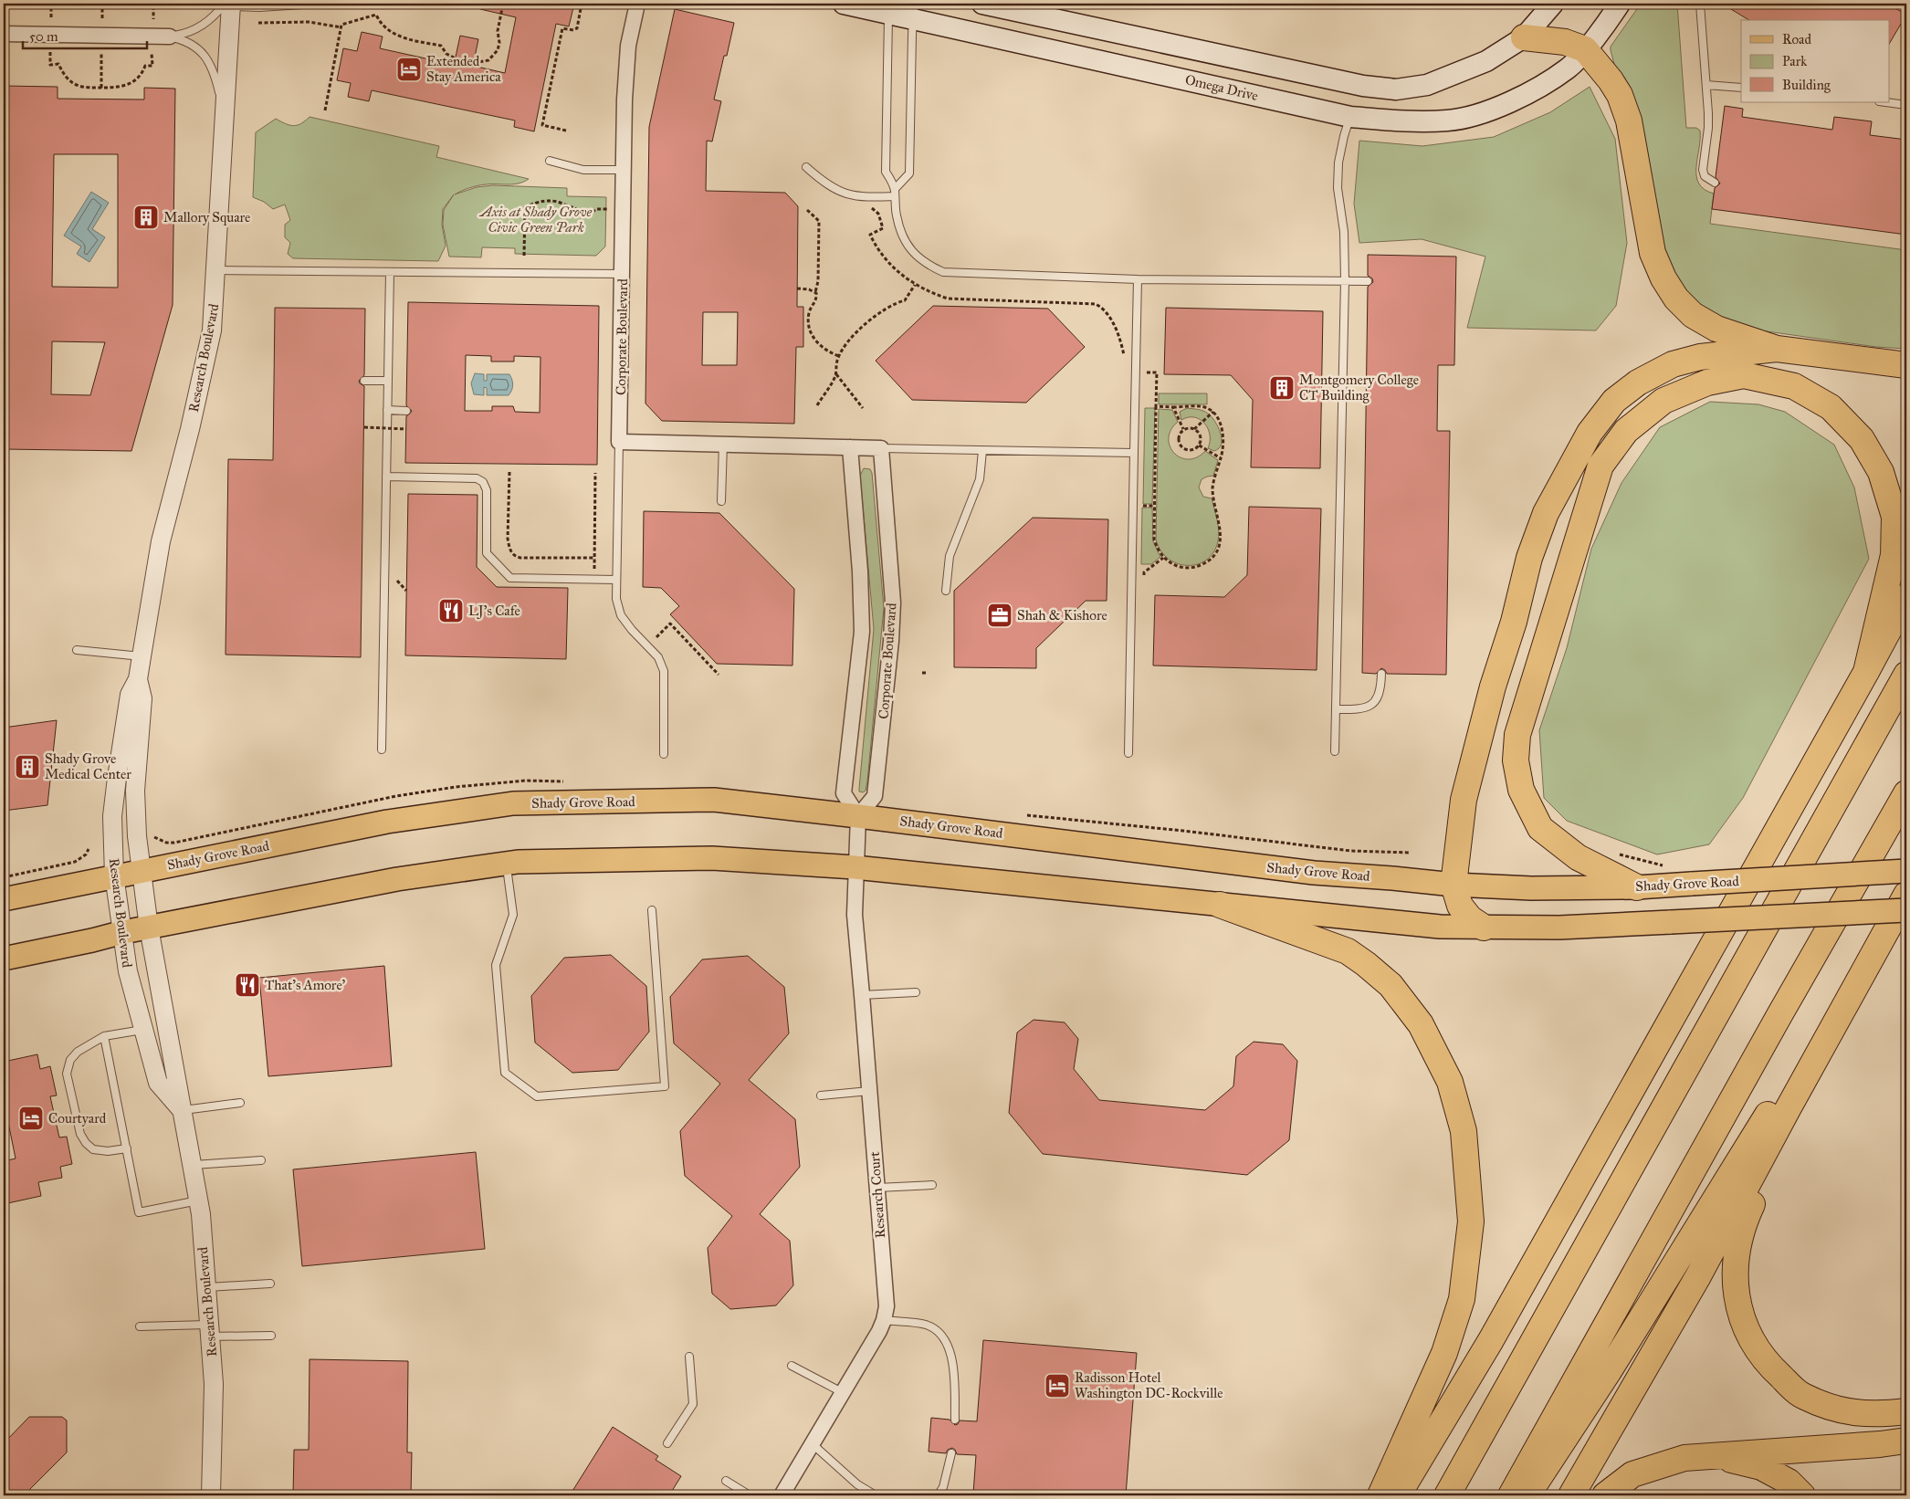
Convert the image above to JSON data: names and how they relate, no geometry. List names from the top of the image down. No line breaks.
{"streets":{"main road":["Omega Drive","Shady Grove Road"],"street":["Corporate Boulevard","Research Boulevard","Research Court"]},"crossings":[["Corporate Boulevard","Shady Grove Road"],["Research Boulevard","Shady Grove Road"]],"parks":["Axis at Shady Grove Civic Green Park"],"places":{"hotel":["Extended Stay America","Courtyard","Radisson Hotel Washington DC-Rockville"],"building":["Mallory Square","Montgomery College CT Building","Shady Grove Medical Center"],"restaurant":["LJ's Cafe","That's Amore'"],"office":["Shah & Kishore"]},"legend":["Road","Park","Building"],"scale_bar":"50 m"}
